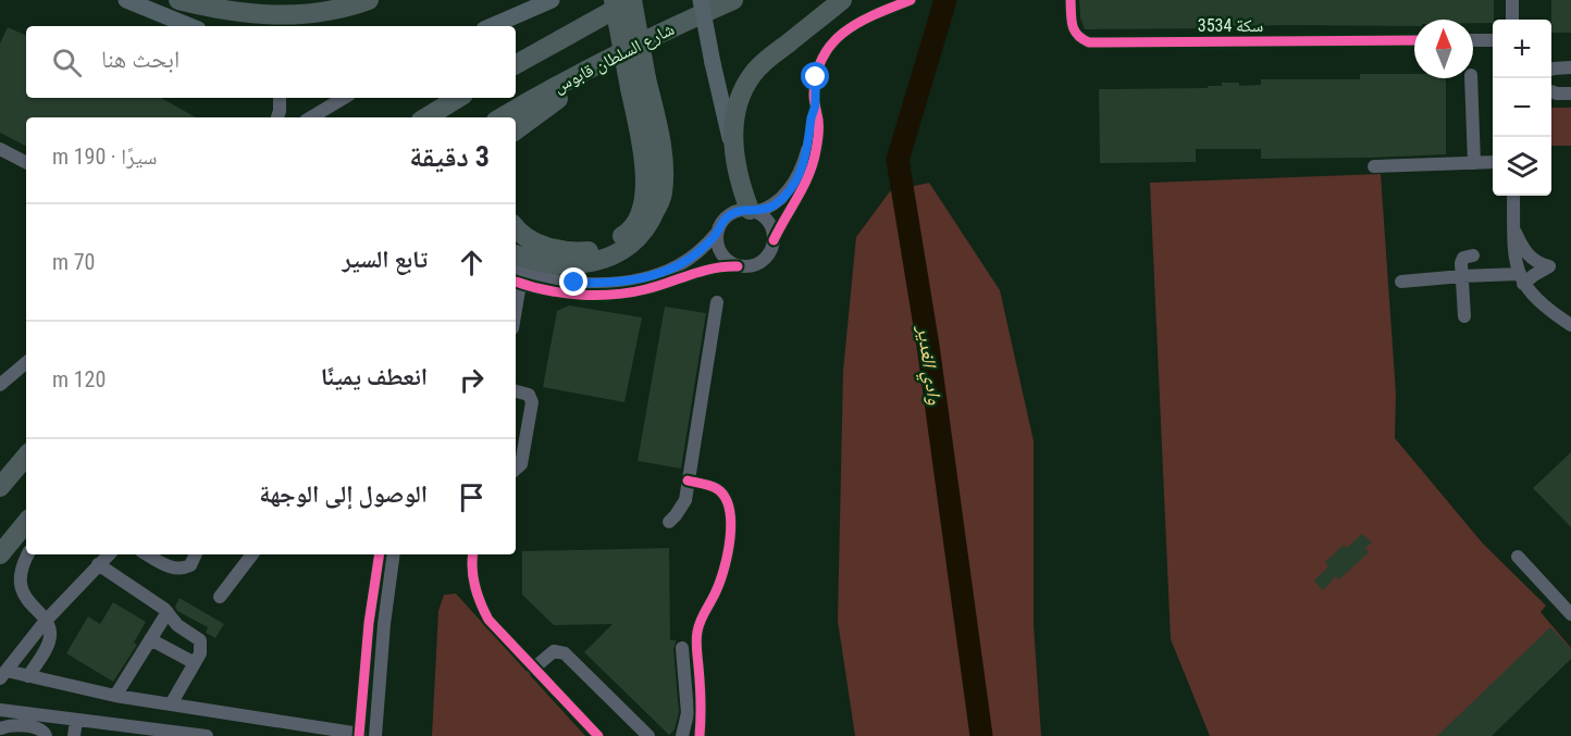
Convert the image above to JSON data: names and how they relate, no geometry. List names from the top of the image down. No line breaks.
{"streets":{"highway":["شارع السلطان قابوس"],"street":["سكة 3534"]},"water":["وادي الغدير"],"north":"top","page":{"map_buttons":["+","−"],"search":"ابحث هنا","heading":["3 دقيقة","سيرًا · 190 m"],"list":[["تابع السير","70 m"],["انعطف يمينًا","120 m"],"الوصول إلى الوجهة"]}}
